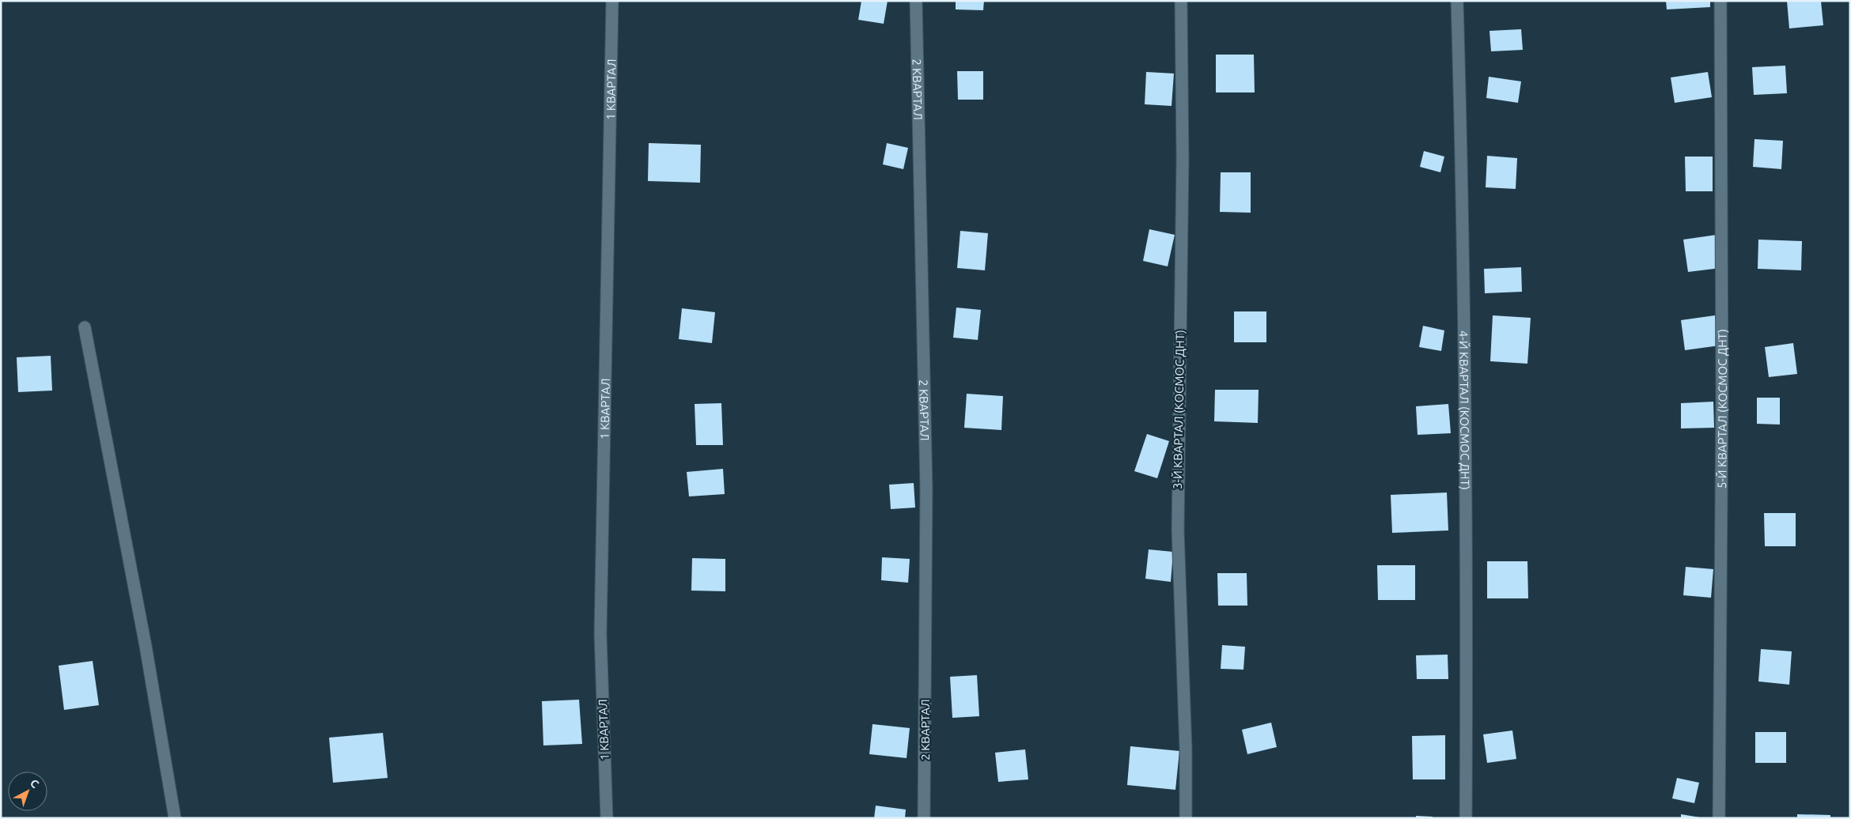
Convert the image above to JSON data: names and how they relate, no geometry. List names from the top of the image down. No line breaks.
{"streets":{"street":["1 КВАРТАЛ","2 КВАРТАЛ","3-Й КВАРТАЛ (КОСМОС ДНТ)","4-Й КВАРТАЛ (КОСМОС ДНТ)","5-Й КВАРТАЛ (КОСМОС ДНТ)"]},"north":"top right"}
